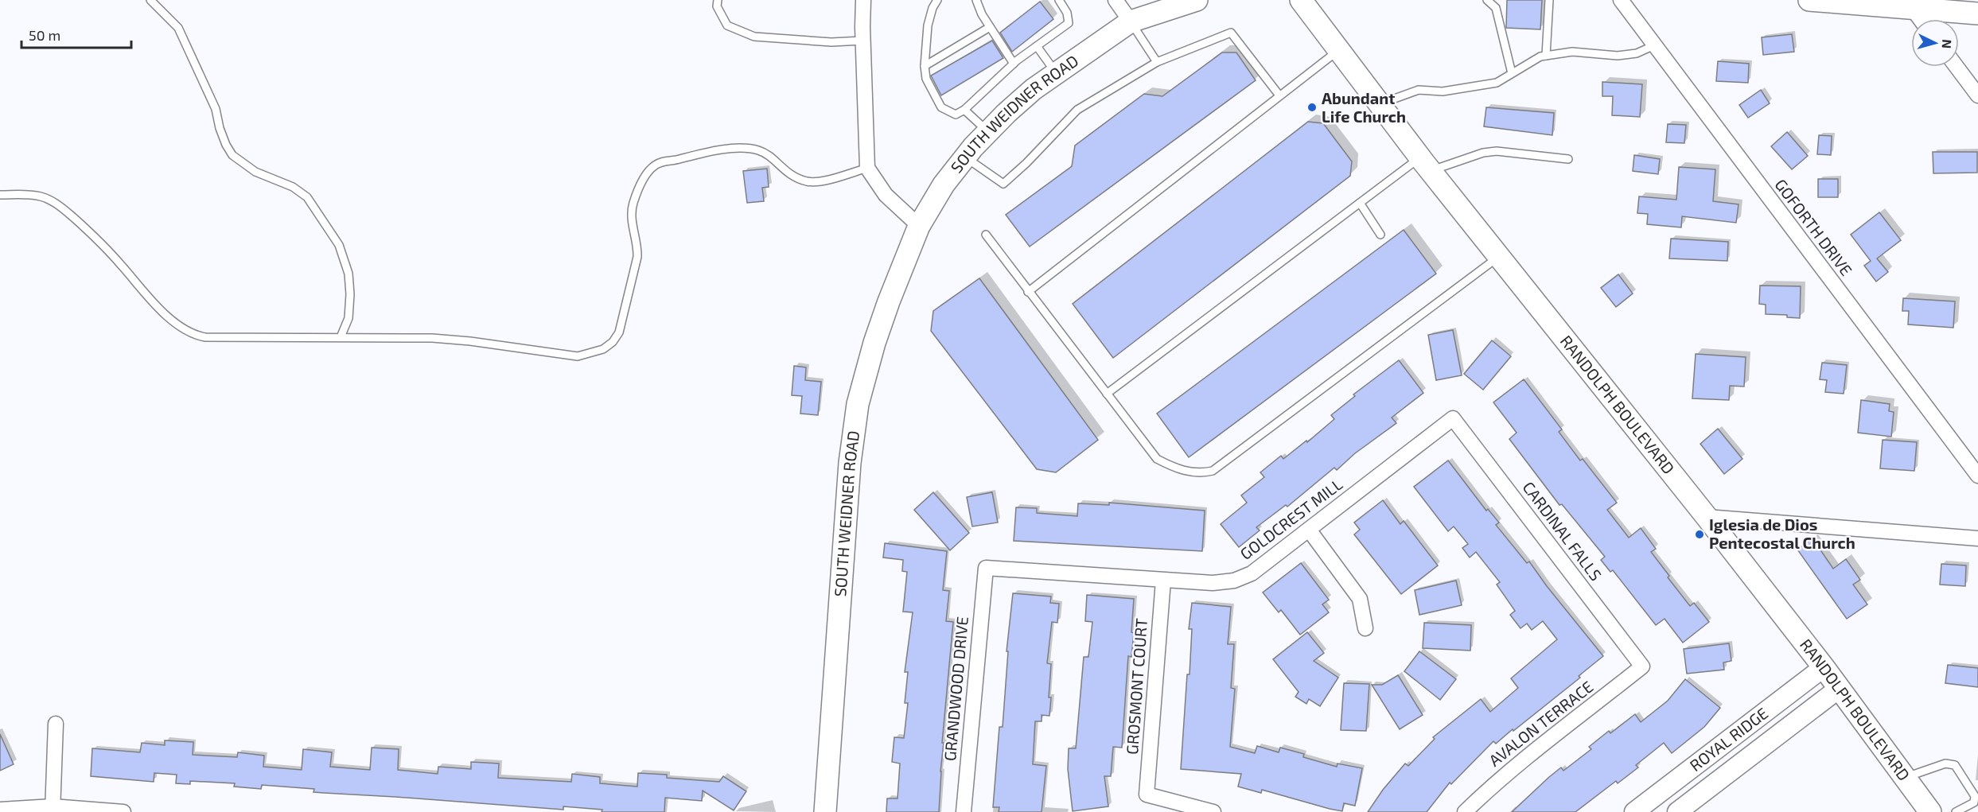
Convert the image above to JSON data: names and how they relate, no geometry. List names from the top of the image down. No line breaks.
{"streets":{"main road":["SOUTH WEIDNER ROAD","RANDOLPH BOULEVARD"],"street":["GOFORTH DRIVE","GOLDCREST MILL","CARDINAL FALLS","GROSMONT COURT","GRANDWOOD DRIVE","AVALON TERRACE","ROYAL RIDGE"]},"crossings":[["RANDOLPH BOULEVARD","ROYAL RIDGE"],["GOLDCREST MILL","CARDINAL FALLS"],["GOLDCREST MILL","GROSMONT COURT"],["GOLDCREST MILL","GRANDWOOD DRIVE"],["CARDINAL FALLS","AVALON TERRACE"]],"places":["Abundant Life Church","Iglesia de Dios Pentecostal Church"],"scale_bar":"50 m","north":"right"}
